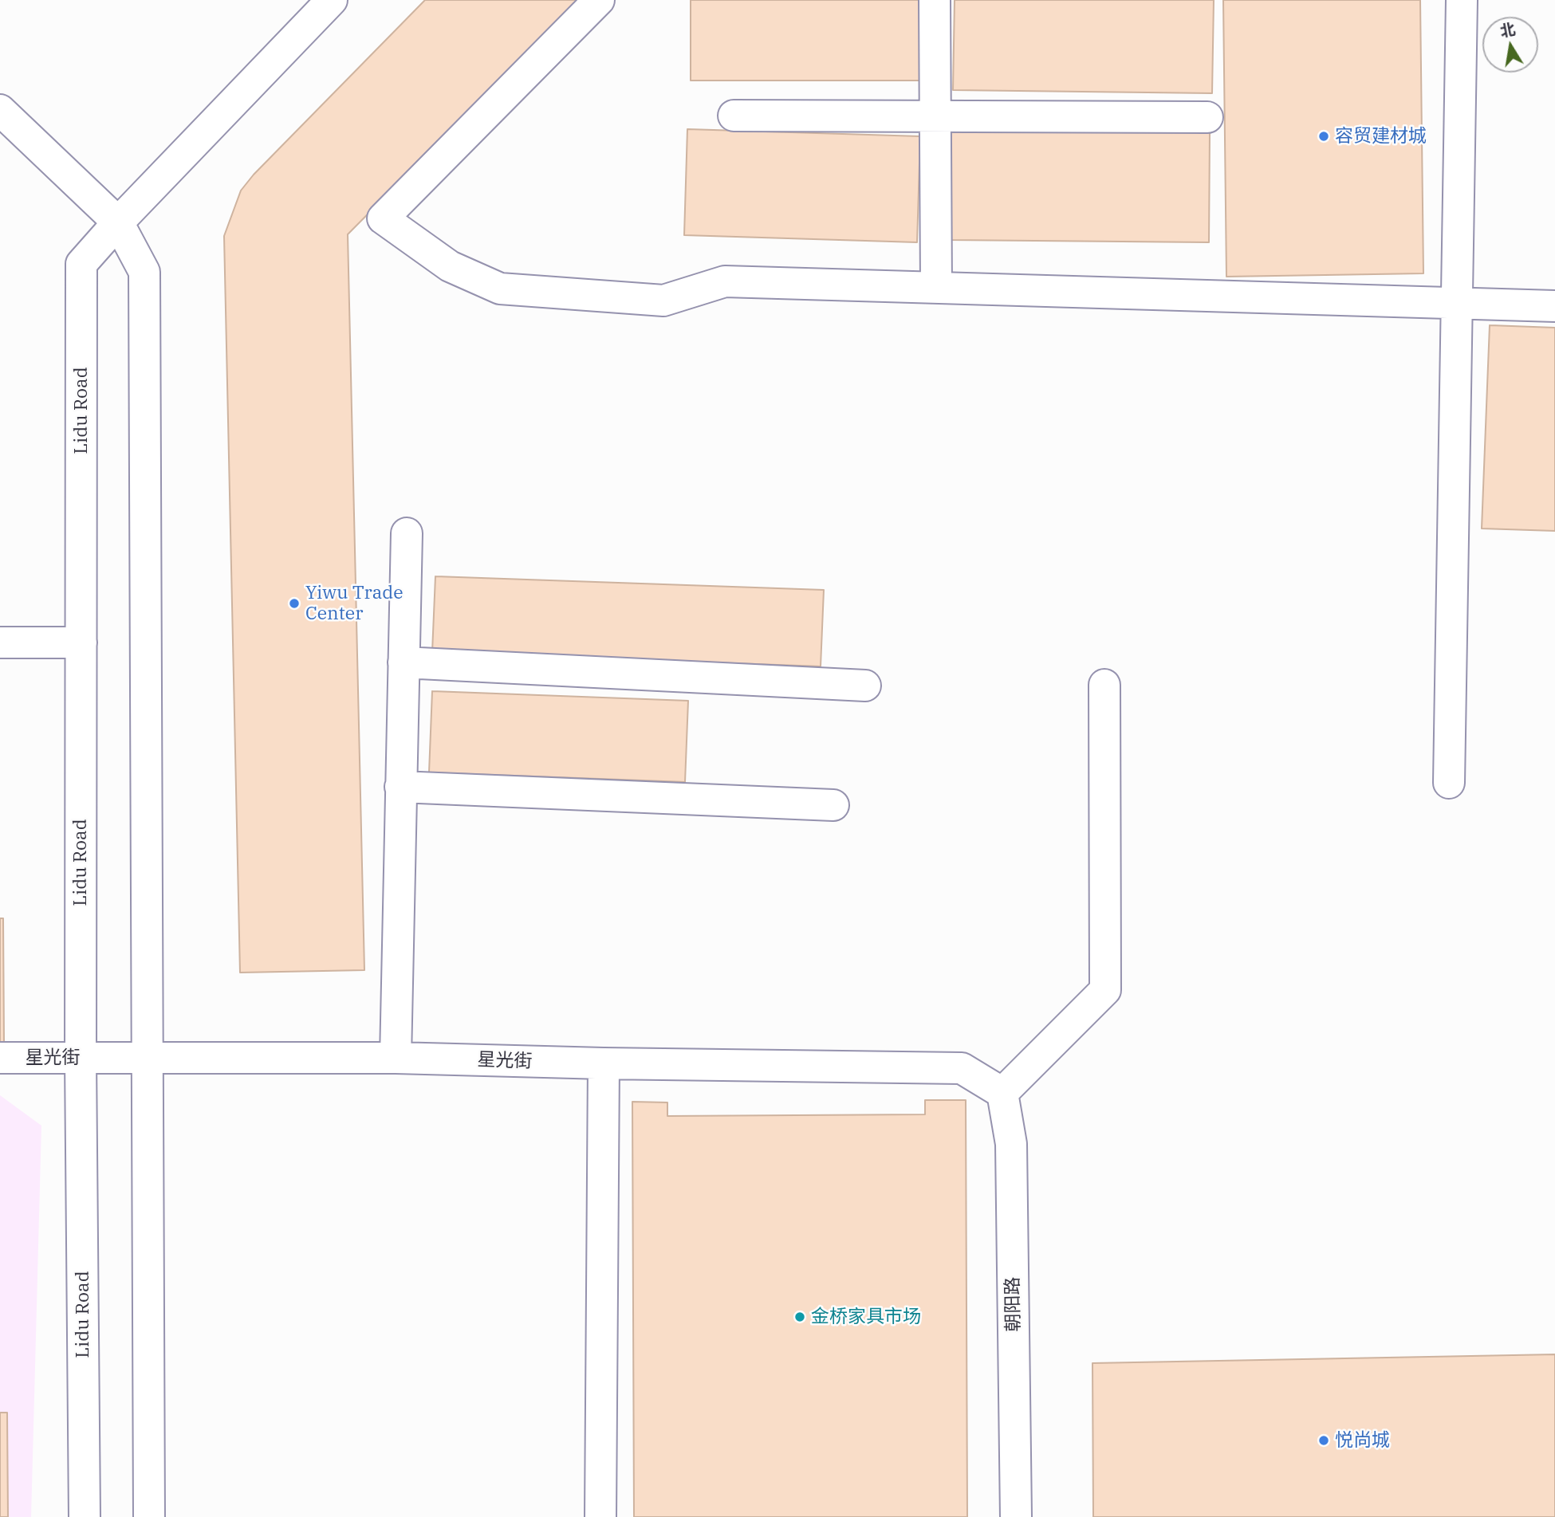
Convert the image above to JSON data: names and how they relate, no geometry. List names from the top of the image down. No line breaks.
{"streets":{"street":["Lidu Road","星光街","朝阳路"]},"crossings":[["Lidu Road","星光街"],["星光街","朝阳路"]],"places":["容贸建材城","Yiwu Trade Center","金桥家具市场","悦尚城"],"north":"top"}
